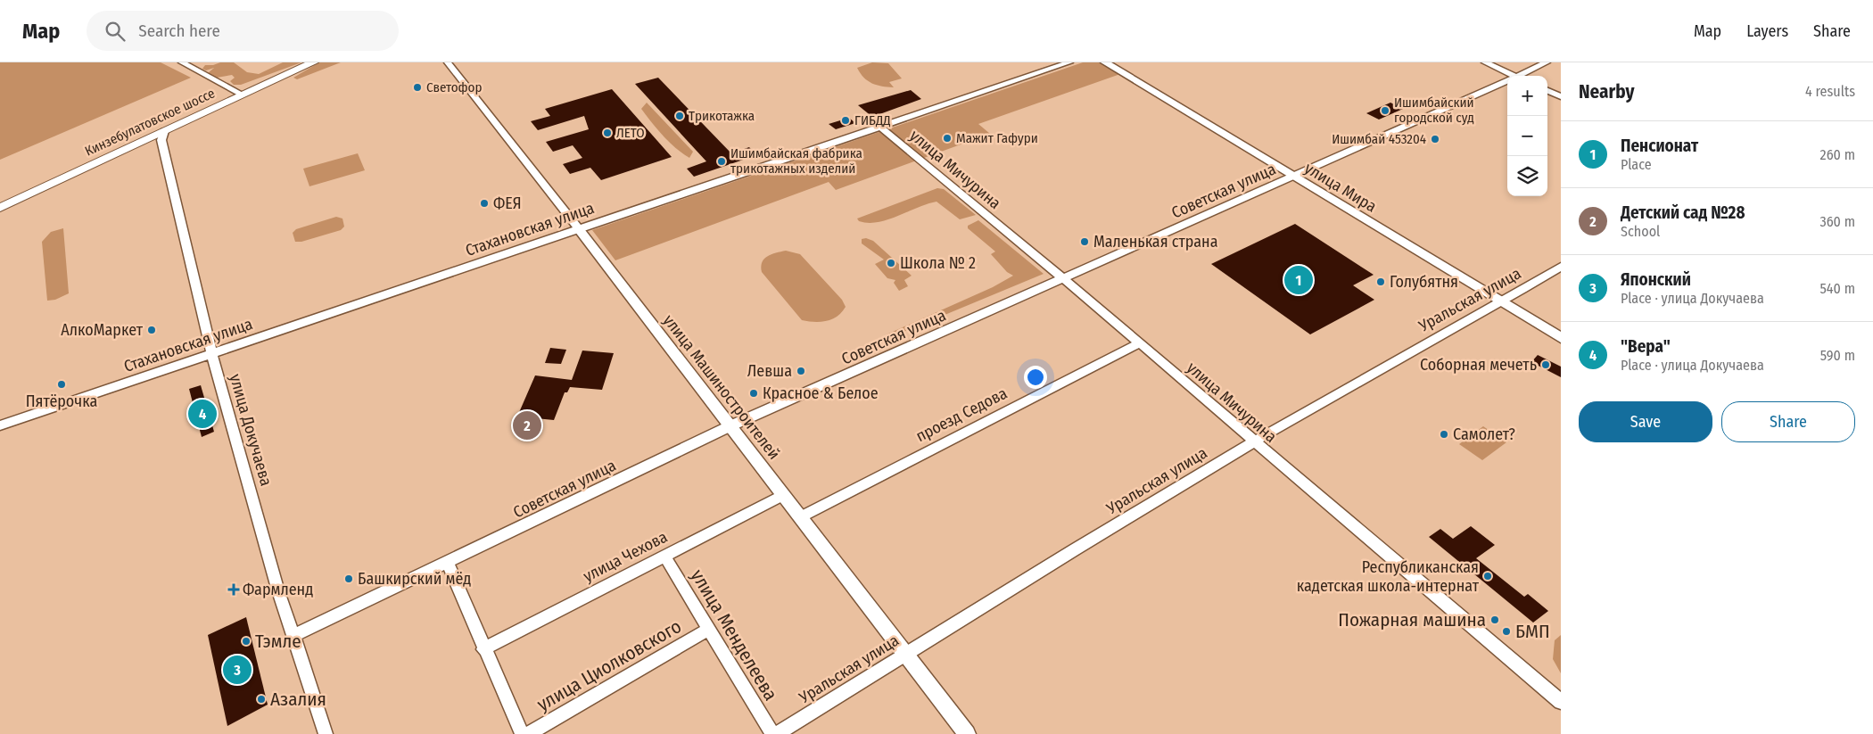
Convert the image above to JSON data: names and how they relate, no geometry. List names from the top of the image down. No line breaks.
{"streets":{"main road":["Кинзебулатовское шоссе"],"street":["улица Мичурина","улица Мира","Советская улица","Стахановская улица","Уральская улица","улица Машиностроителей","проезд Седова","улица Докучаева","улица Чехова","улица Менделеева","улица Циолковского"]},"crossings":[["Кинзебулатовское шоссе","улица Докучаева"],["улица Мичурина","Советская улица"],["улица Мичурина","Стахановская улица"],["улица Мичурина","Уральская улица"],["улица Мичурина","проезд Седова"],["улица Мира","Советская улица"],["улица Мира","Уральская улица"],["Советская улица","улица Машиностроителей"],["Советская улица","улица Докучаева"],["Стахановская улица","улица Машиностроителей"],["Стахановская улица","улица Докучаева"],["Уральская улица","улица Машиностроителей"],["улица Машиностроителей","проезд Седова"],["улица Машиностроителей","улица Чехова"],["улица Чехова","улица Менделеева"],["улица Менделеева","улица Циолковского"]],"places":{"other":["Светофор","Ишимбайский городской суд","Трикотажка","ГИБДД","ЛЕТО","Мажит Гафури","Ишимбай 453204","Ишимбайская фабрика трикотажных изделий","ФЕЯ","Маленькая страна","Школа № 2","Голубятня","АлкоМаркет","Соборная мечеть","Левша","Пятёрочка","Красное & Белое","Самолет?","Республиканская кадетская школа-интернат","Башкирский мёд","Пожарная машина","БМП","Тэмле","Азалия"],"health":["Фармленд"]},"page":{"header":"Map","search":"Search here","nav":["Map","Layers","Share"],"heading":["Nearby","4 results"],"map_buttons":["+","−"],"list":[{"mark":"1","name":"Пенсионат","note":"Place","value":"260 m"},{"mark":"2","name":"Детский сад №28","note":"School","value":"360 m"},{"mark":"3","name":"Японский","note":"Place · улица Докучаева","value":"540 m"},{"mark":"4","name":"\"Вера\"","note":"Place · улица Докучаева","value":"590 m"}],"pins":["1","4","2","3"],"buttons":["Save","Share"]}}
